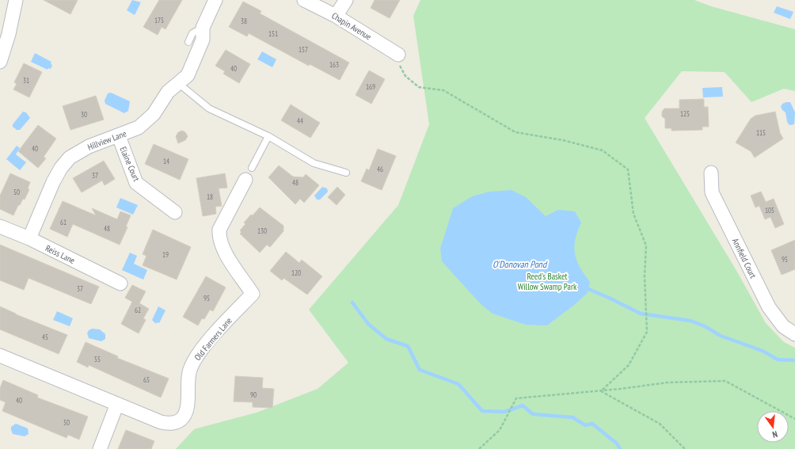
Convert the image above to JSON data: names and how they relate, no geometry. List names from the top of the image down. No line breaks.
{"streets":{"street":["Chapin Avenue","Hillview Lane","Elaine Court","Reiss Lane","Annfield Court","Old Farmers Lane"]},"crossings":[["Hillview Lane","Elaine Court"],["Hillview Lane","Reiss Lane"]],"water":["O'Donovan Pond"],"parks":["Reed's Basket Willow Swamp Park"],"house_numbers":["175","38","151","157","163","40","31","169","125","30","44","115","40","14","46","37","48","50","18","105","61","48","130","19","95","120","37","95","62","45","55","65","90","40","50"],"north":"bottom"}
